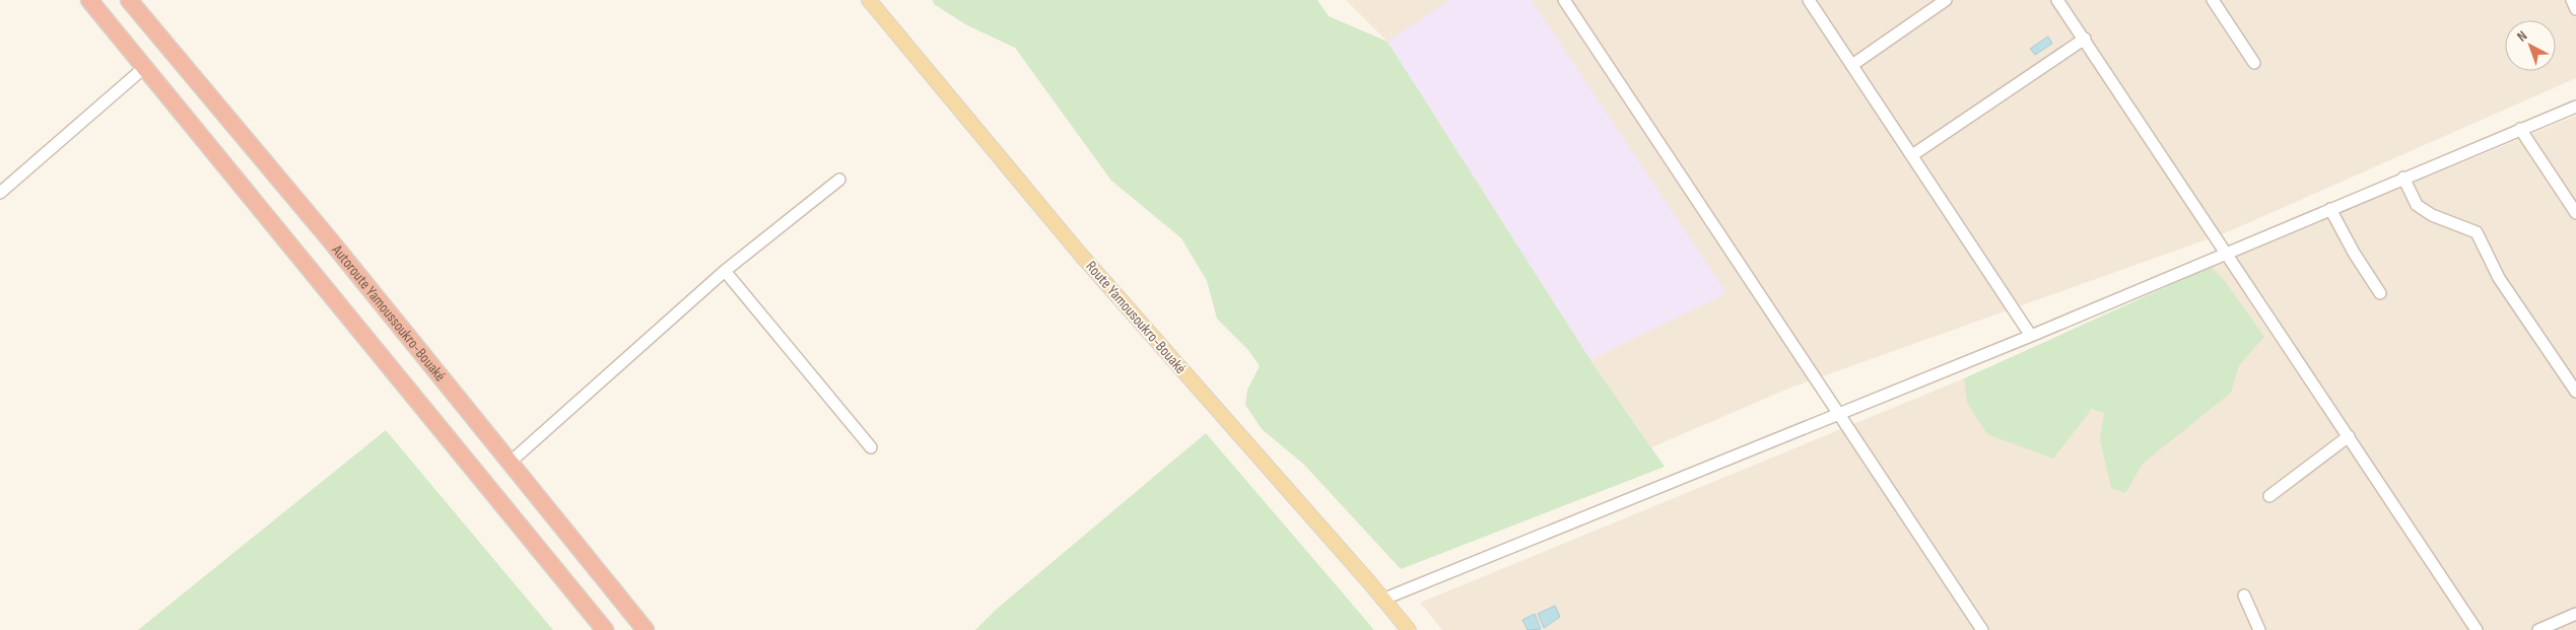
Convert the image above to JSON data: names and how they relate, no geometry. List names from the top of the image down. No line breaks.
{"streets":{"highway":["Autoroute Yamoussoukro-Bouaké"],"main road":["Route Yamousoukro-Bouaké"]},"north":"top left"}
